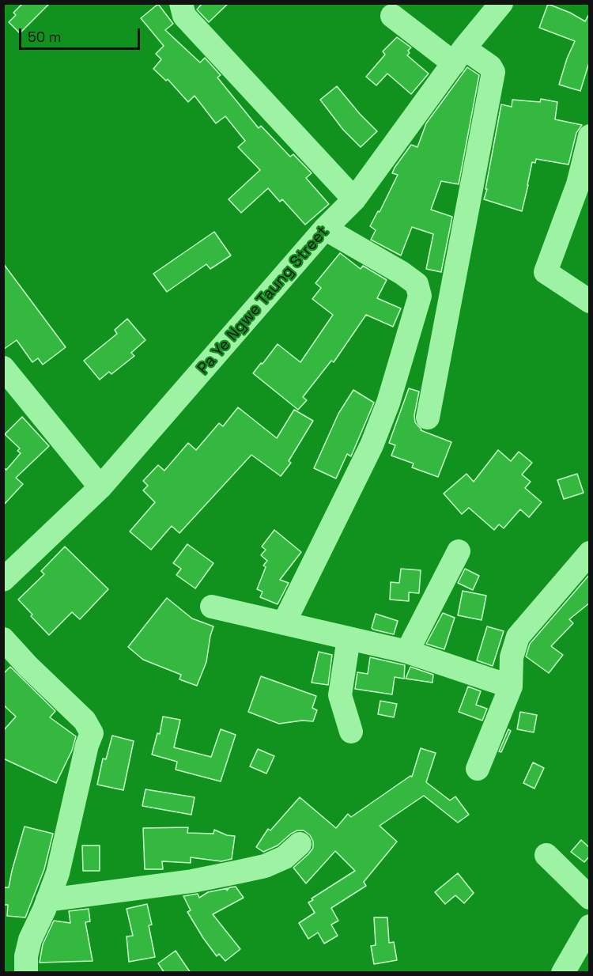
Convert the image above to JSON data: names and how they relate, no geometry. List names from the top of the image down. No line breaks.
{"streets":{"street":["Pa Ye Ngwe Taung Street"]},"scale_bar":"50 m"}
